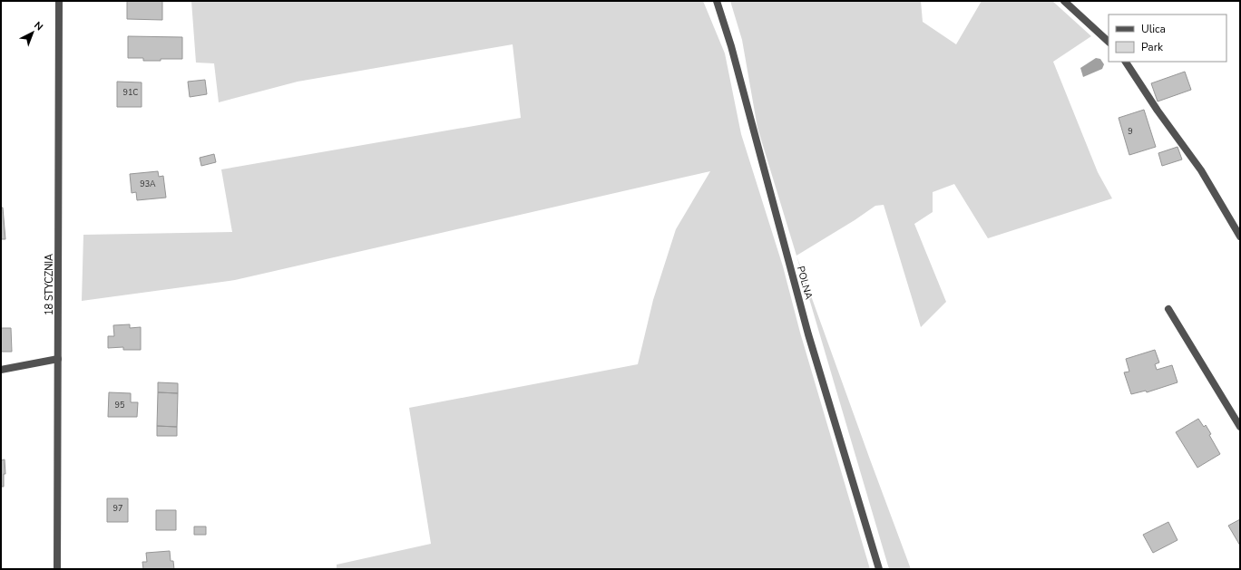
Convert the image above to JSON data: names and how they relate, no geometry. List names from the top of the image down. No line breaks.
{"streets":{"street":["POLNA","18 STYCZNIA"]},"house_numbers":["91C","9","93A","95","97"],"legend":["Ulica","Park"],"north":"top right"}
